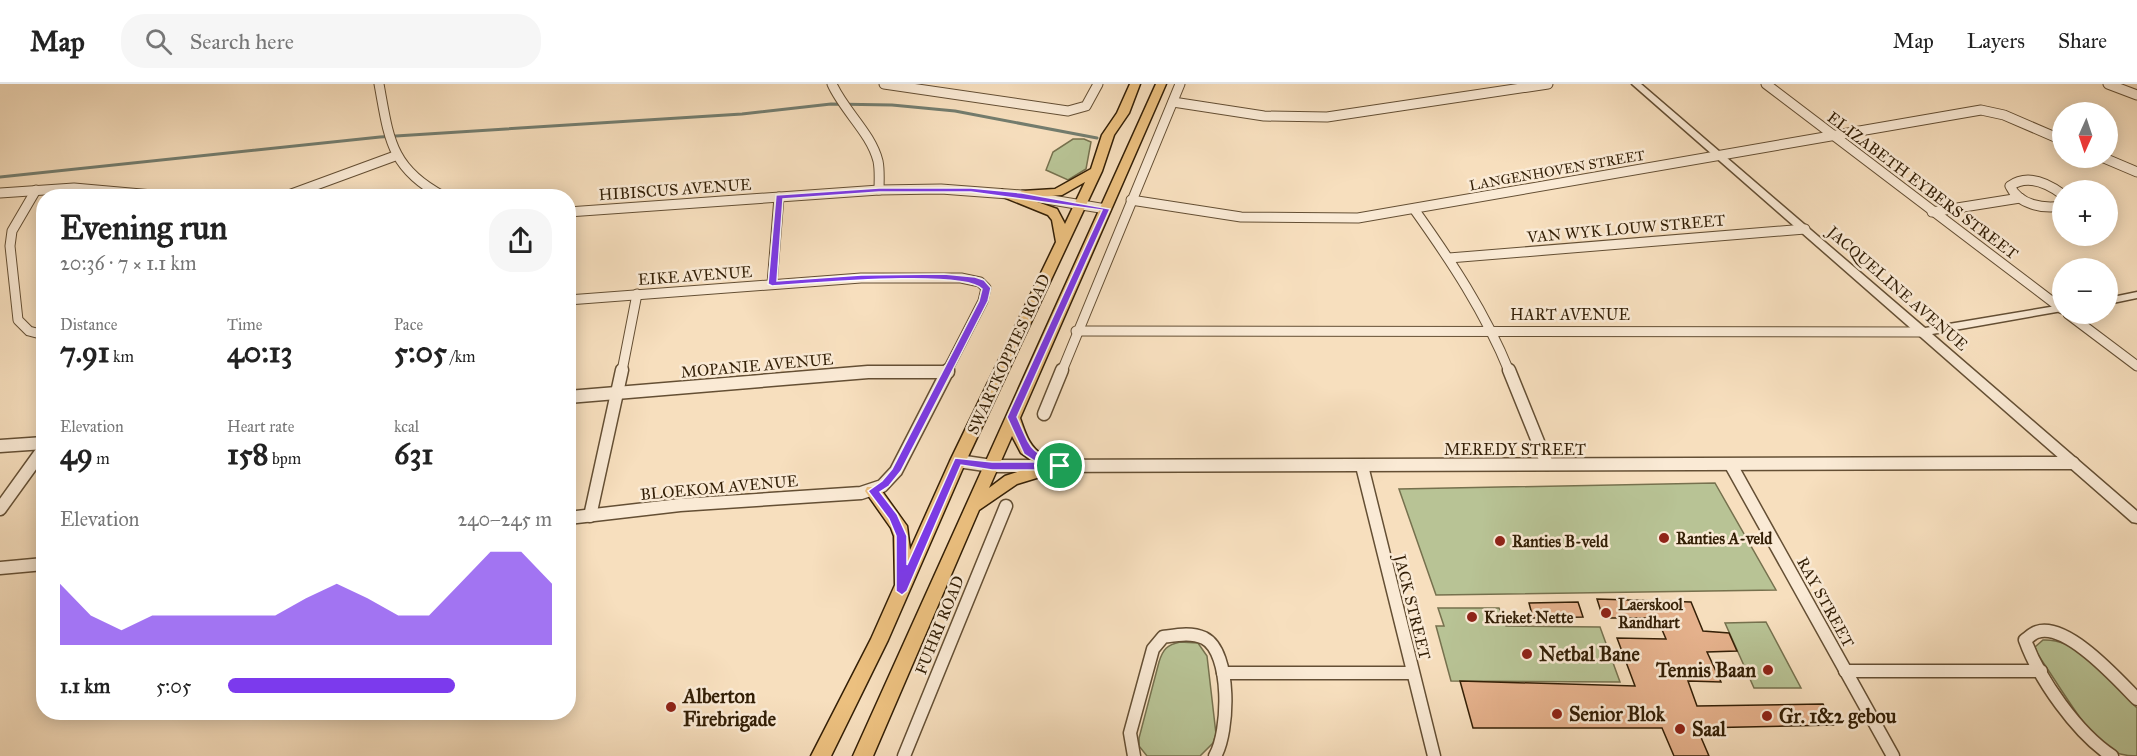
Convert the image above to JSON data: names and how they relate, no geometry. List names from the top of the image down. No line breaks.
{"streets":{"main road":["SWARTKOPPIES ROAD"],"street":["LANGENHOVEN STREET","ELIZABETH EYBERS STREET","HIBISCUS AVENUE","VAN WYK LOUW STREET","EIKE AVENUE","JACQUELINE AVENUE","HART AVENUE","MOPANIE AVENUE","MEREDY STREET","BLOEKOM AVENUE","RAY STREET","JACK STREET","FUHRI ROAD"]},"crossings":[["LANGENHOVEN STREET","ELIZABETH EYBERS STREET"],["LANGENHOVEN STREET","JACQUELINE AVENUE"],["HIBISCUS AVENUE","SWARTKOPPIES ROAD"],["VAN WYK LOUW STREET","JACQUELINE AVENUE"],["EIKE AVENUE","MOPANIE AVENUE"],["JACQUELINE AVENUE","HART AVENUE"],["JACQUELINE AVENUE","MEREDY STREET"],["SWARTKOPPIES ROAD","MEREDY STREET"],["MEREDY STREET","RAY STREET"],["MEREDY STREET","JACK STREET"]],"places":["Ranties A-veld","Ranties B-veld","Laerskool Randhart","Krieket Nette","Netbal Bane","Tennis Baan","Alberton Firebrigade","Senior Blok","Gr. 1&2 gebou","Saal"],"north":"bottom","page":{"header":"Map","search":"Search here","nav":["Map","Layers","Share"],"map_buttons":["+","−"],"heading":["Evening run","20:36 · 7 × 1.1 km"],"stats":[["Distance","7.91 km"],["Time","40:13"],["Pace","5:05 /km"],["Elevation","49 m"],["Heart rate","158 bpm"],["kcal","631"]],"chart":["Elevation","240–245 m"],"list":[{"name":"1.1 km","note":"5:05"}]}}
